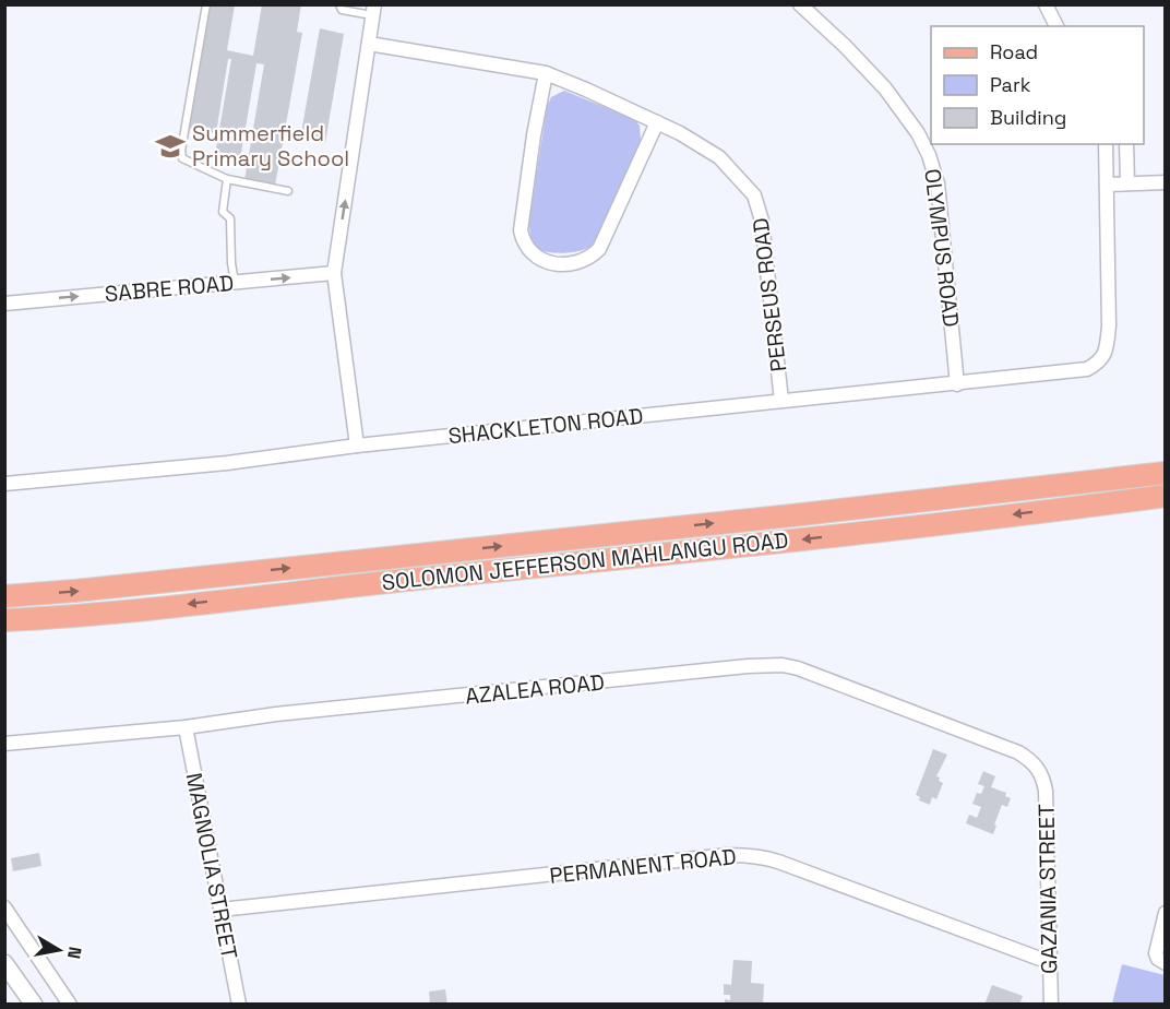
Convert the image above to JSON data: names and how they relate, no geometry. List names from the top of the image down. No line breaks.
{"streets":{"main road":["SOLOMON JEFFERSON MAHLANGU ROAD"],"street":["OLYMPUS ROAD","SABRE ROAD","PERSEUS ROAD","SHACKLETON ROAD","AZALEA ROAD","MAGNOLIA STREET","PERMANENT ROAD","GAZANIA STREET"]},"crossings":[["OLYMPUS ROAD","SHACKLETON ROAD"],["PERSEUS ROAD","SHACKLETON ROAD"],["AZALEA ROAD","MAGNOLIA STREET"],["AZALEA ROAD","GAZANIA STREET"],["MAGNOLIA STREET","PERMANENT ROAD"],["PERMANENT ROAD","GAZANIA STREET"]],"one_way":["SABRE ROAD"],"places":{"school or university":["Summerfield Primary School"]},"legend":["Road","Park","Building"],"north":"right"}
